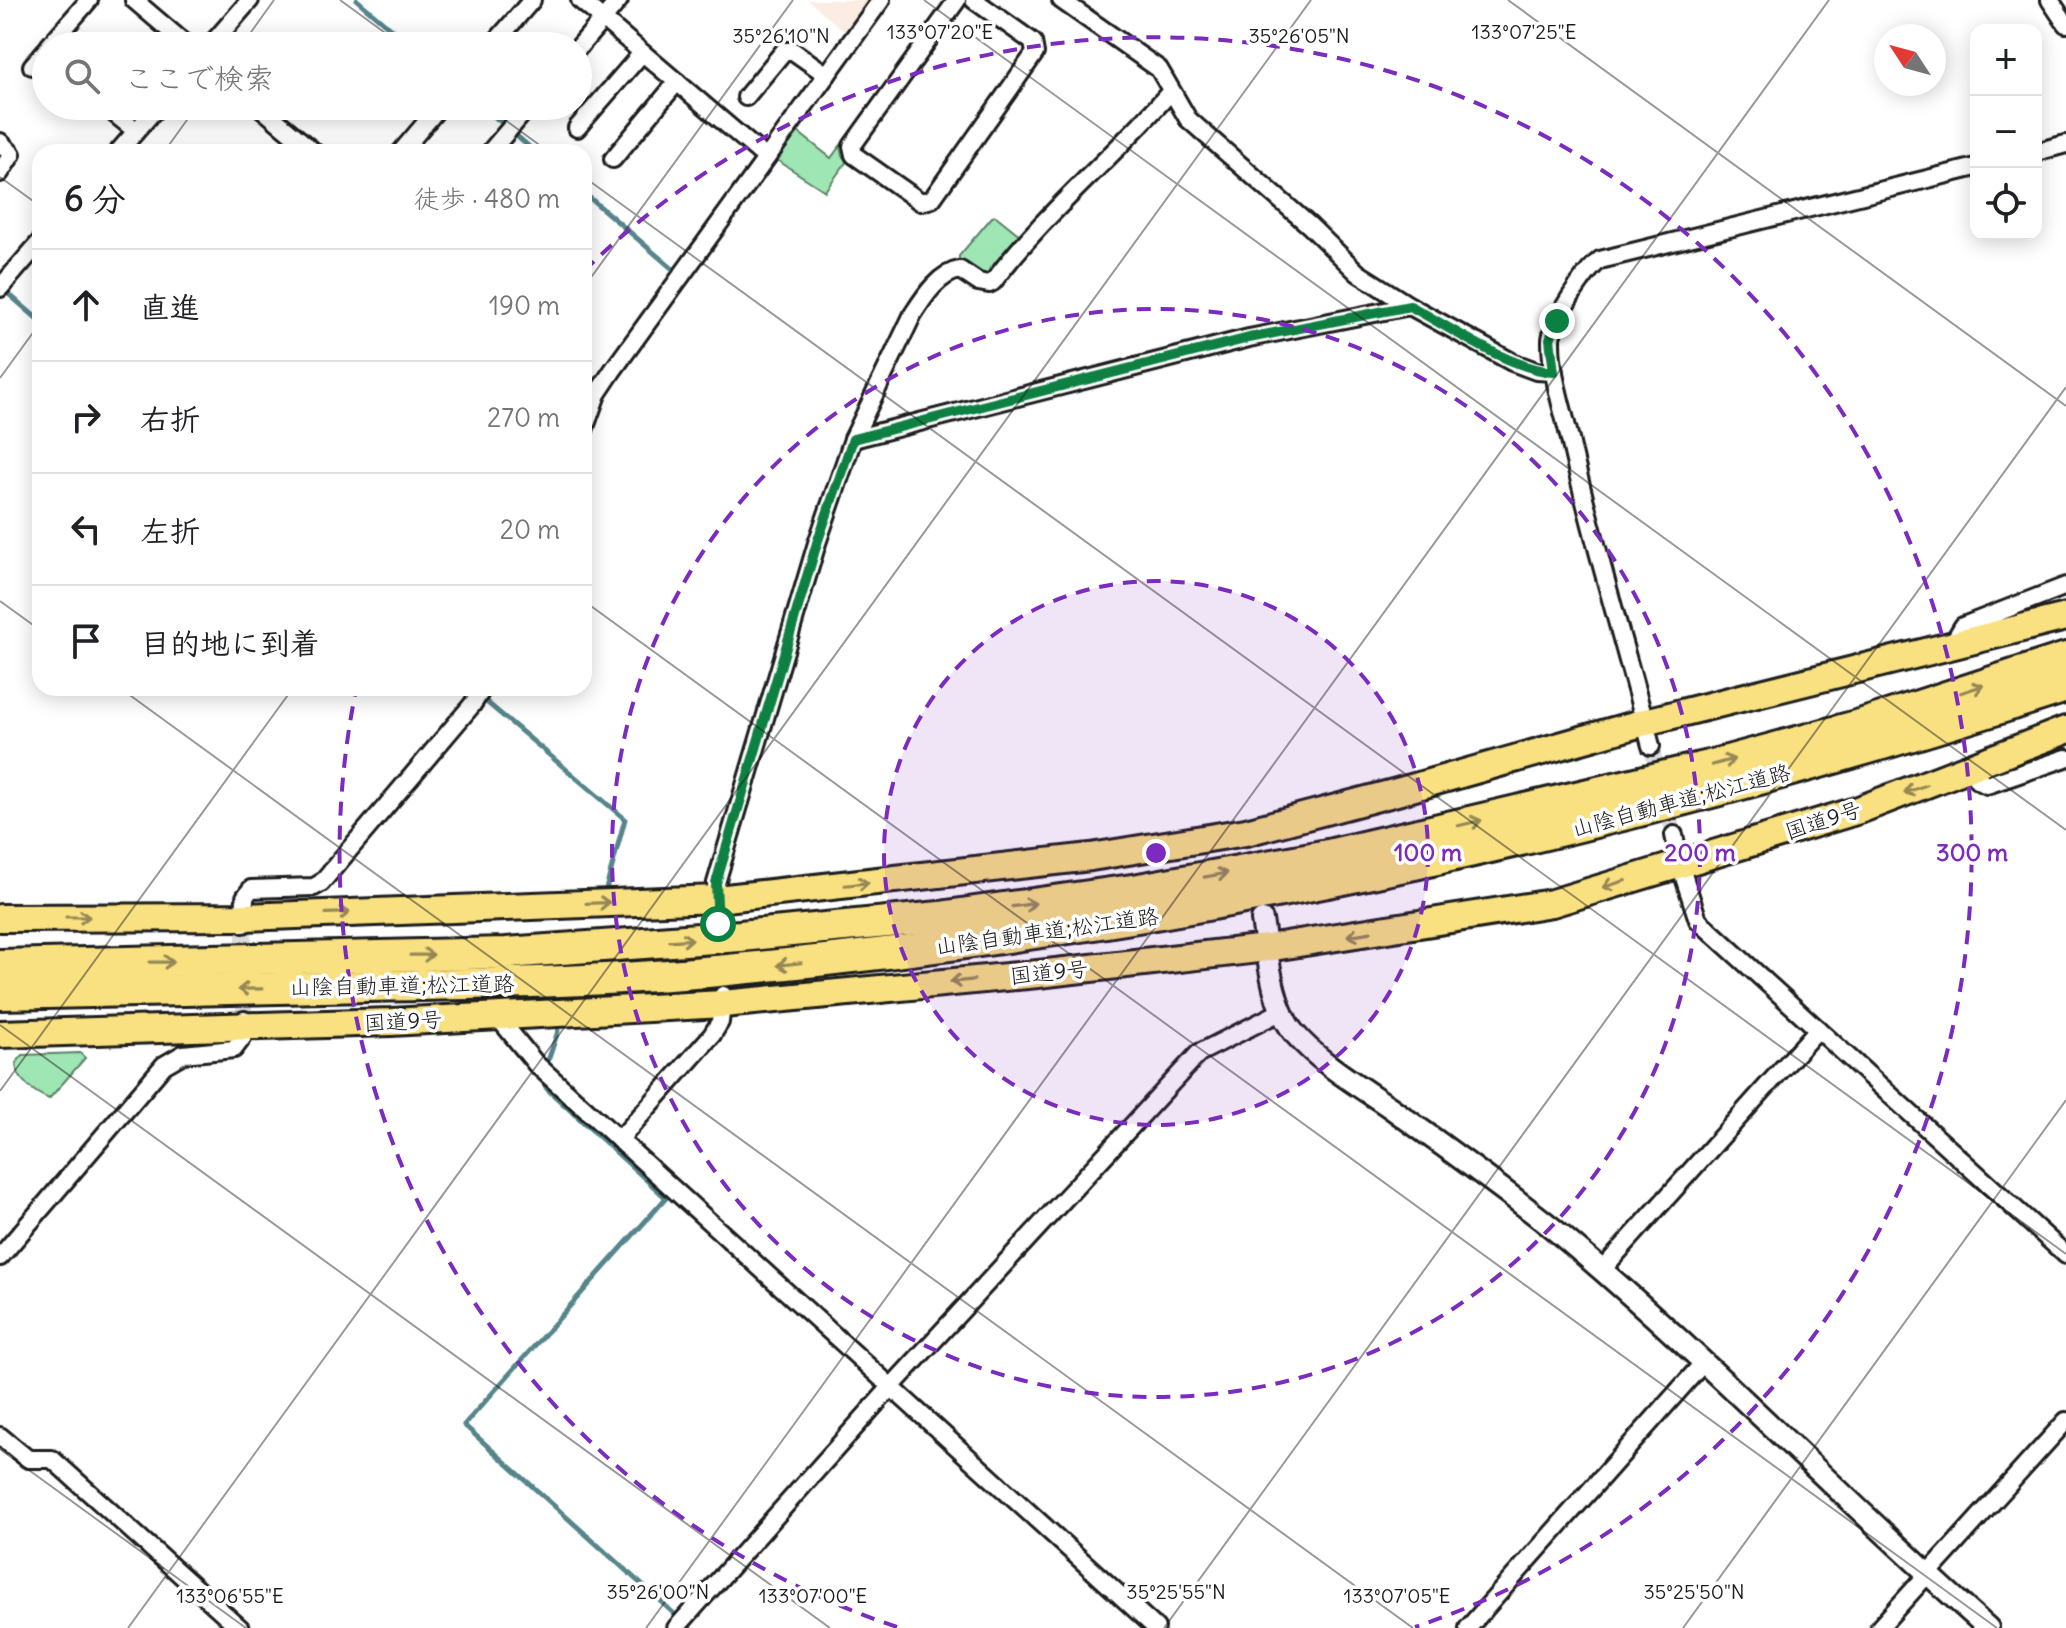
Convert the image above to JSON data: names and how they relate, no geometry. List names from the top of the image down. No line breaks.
{"streets":{"highway":["山陰自動車道;松江道路","国道9号"]},"north":"top left","page":{"map_buttons":["+","−"],"search":"ここで検索","heading":["6 分","徒歩 · 480 m"],"list":[["直進","190 m"],["右折","270 m"],["左折","20 m"],"目的地に到着"]},"coordinates":["133°07'20\"E","133°07'25\"E","35°26'10\"N","35°26'05\"N","35°26'00\"N","35°25'55\"N","35°25'50\"N","133°06'55\"E","133°07'00\"E","133°07'05\"E"],"rings":["100 m","200 m","300 m"]}
